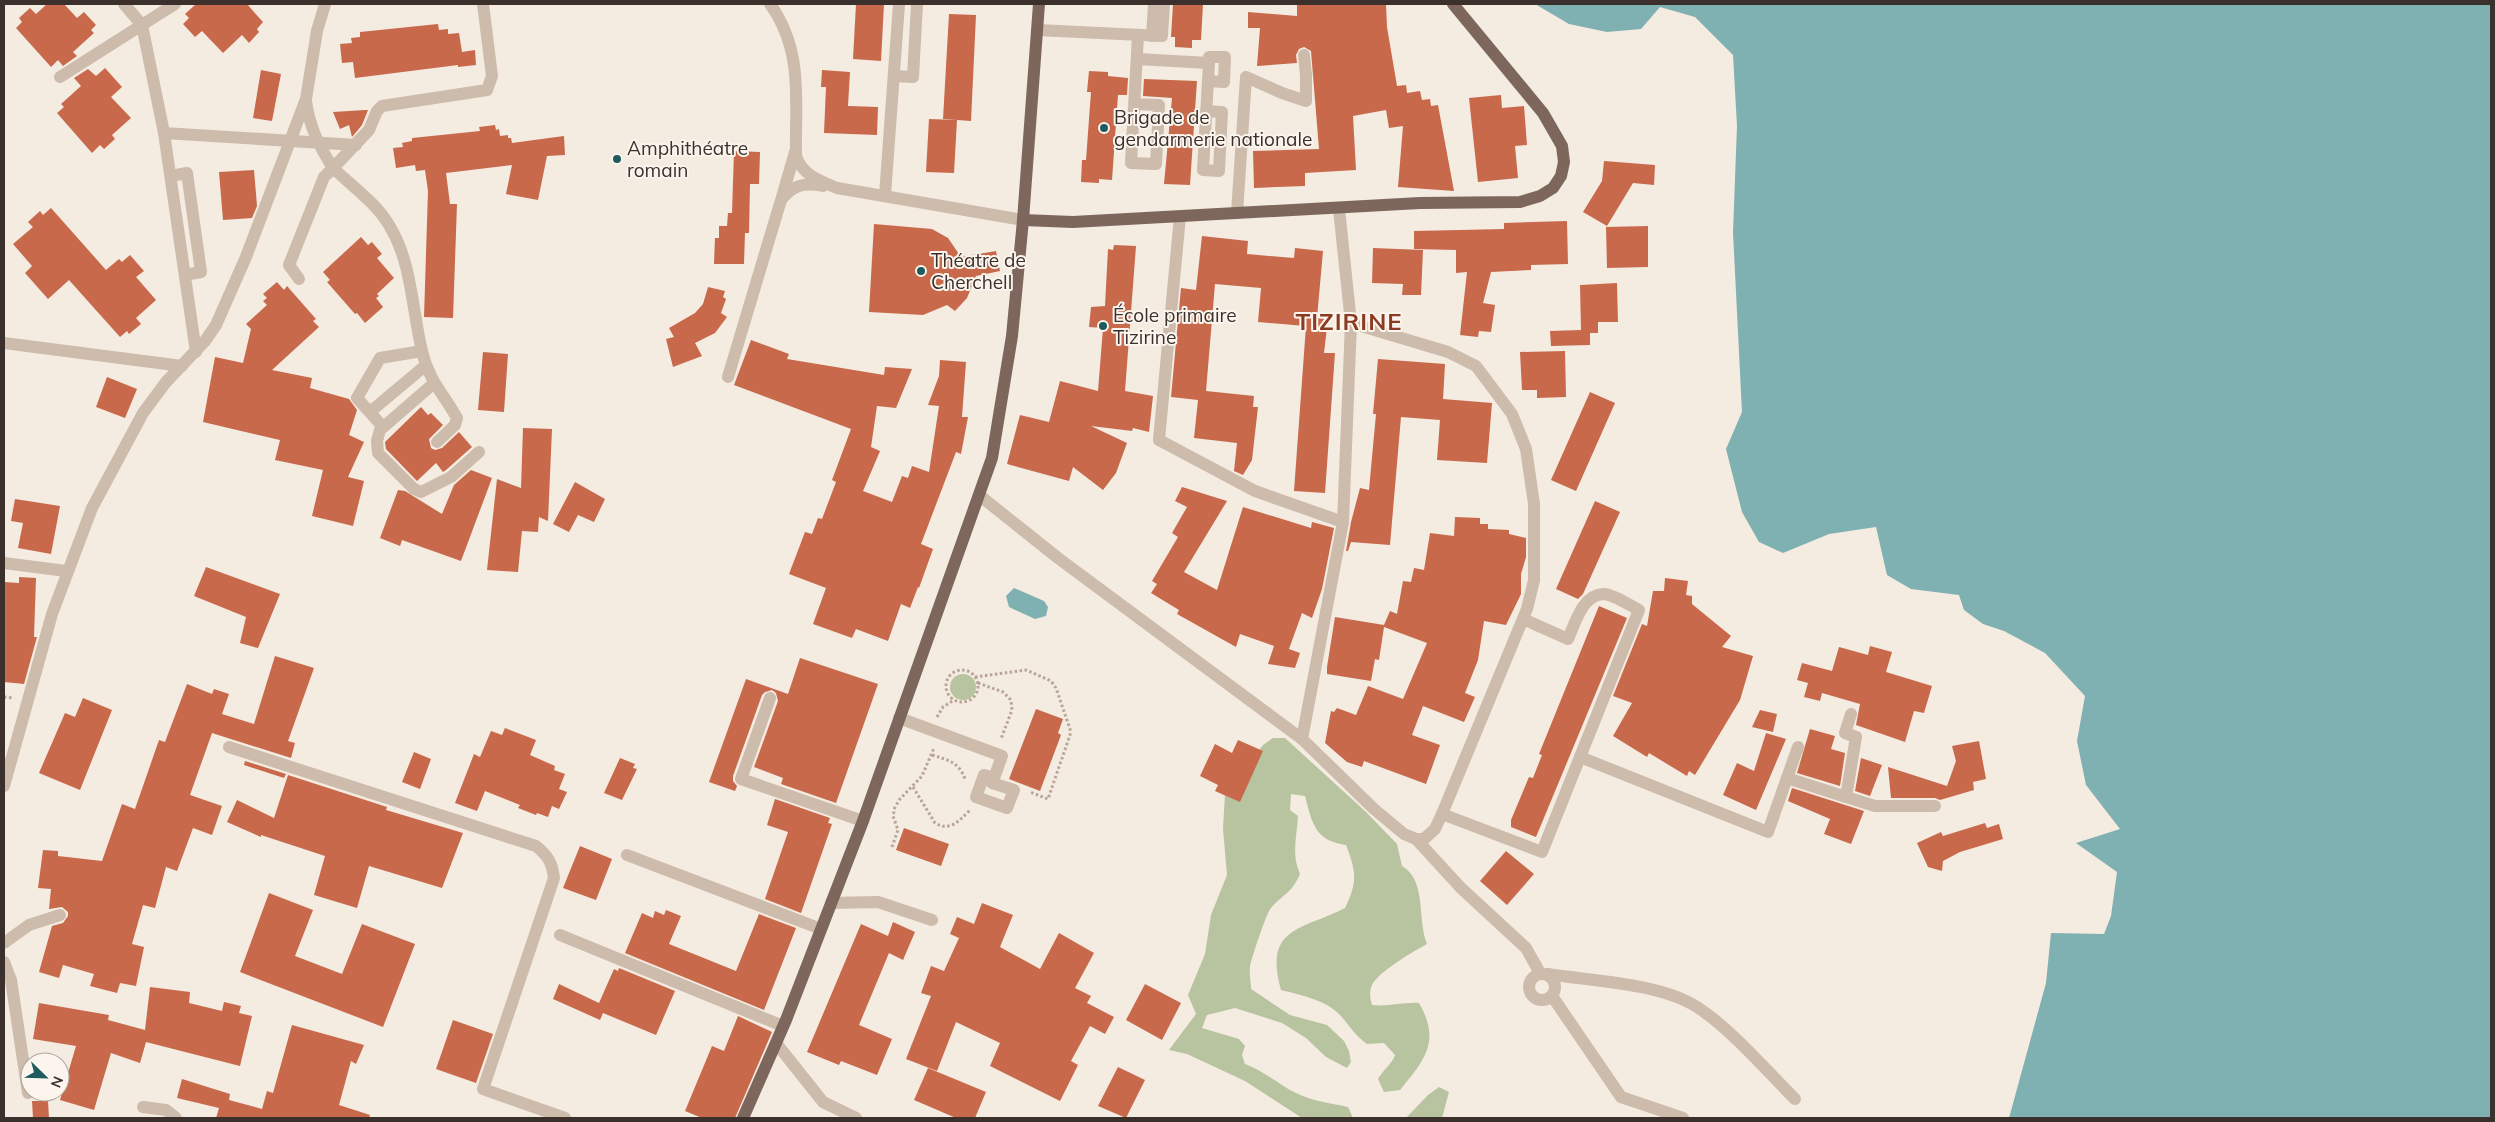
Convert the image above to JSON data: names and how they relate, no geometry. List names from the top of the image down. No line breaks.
{"districts":["TIZIRINE"],"places":["Brigade de gendarmerie nationale","Amphithéatre romain","Théatre de Cherchell","École primaire Tizirine"],"north":"bottom right"}
